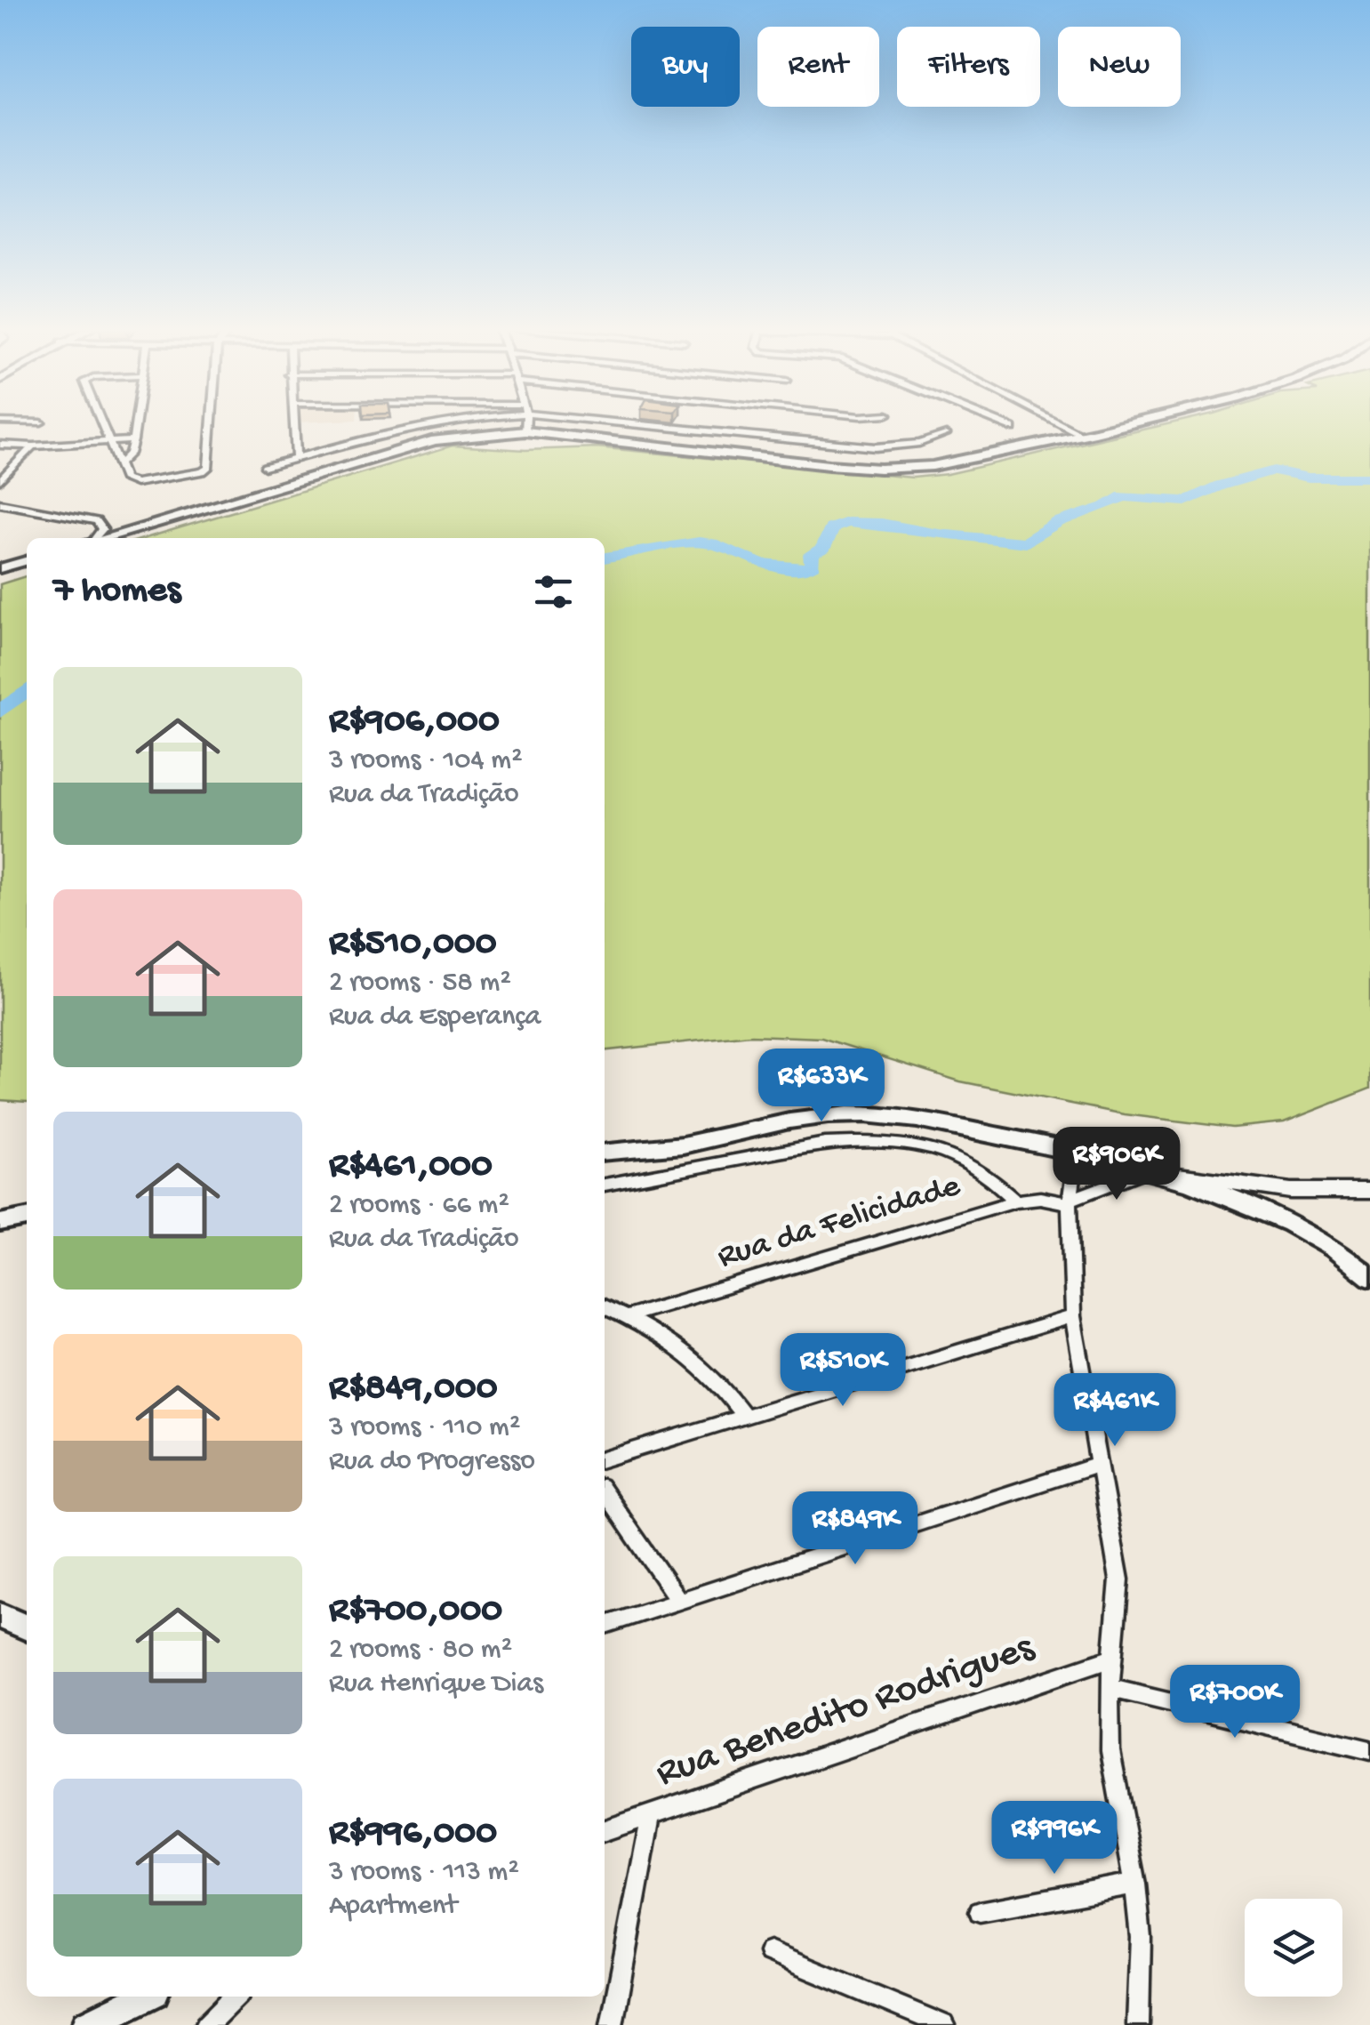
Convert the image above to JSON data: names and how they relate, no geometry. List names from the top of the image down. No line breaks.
{"streets":{"street":["Rua da Felicidade","Rua Benedito Rodrigues"]},"page":{"chip":["Buy","Rent","Filters","New"],"heading":"7 homes","list":[{"name":"R$906,000","note":"3 rooms · 104 m² · Rua da Tradição"},{"name":"R$510,000","note":"2 rooms · 58 m² · Rua da Esperança"},{"name":"R$461,000","note":"2 rooms · 66 m² · Rua da Tradição"},{"name":"R$849,000","note":"3 rooms · 110 m² · Rua do Progresso"},{"name":"R$700,000","note":"2 rooms · 80 m² · Rua Henrique Dias"},{"name":"R$996,000","note":"3 rooms · 113 m² · Apartment"}],"price":["R$633K","R$906K","R$510K","R$461K","R$849K","R$700K","R$996K"]}}
